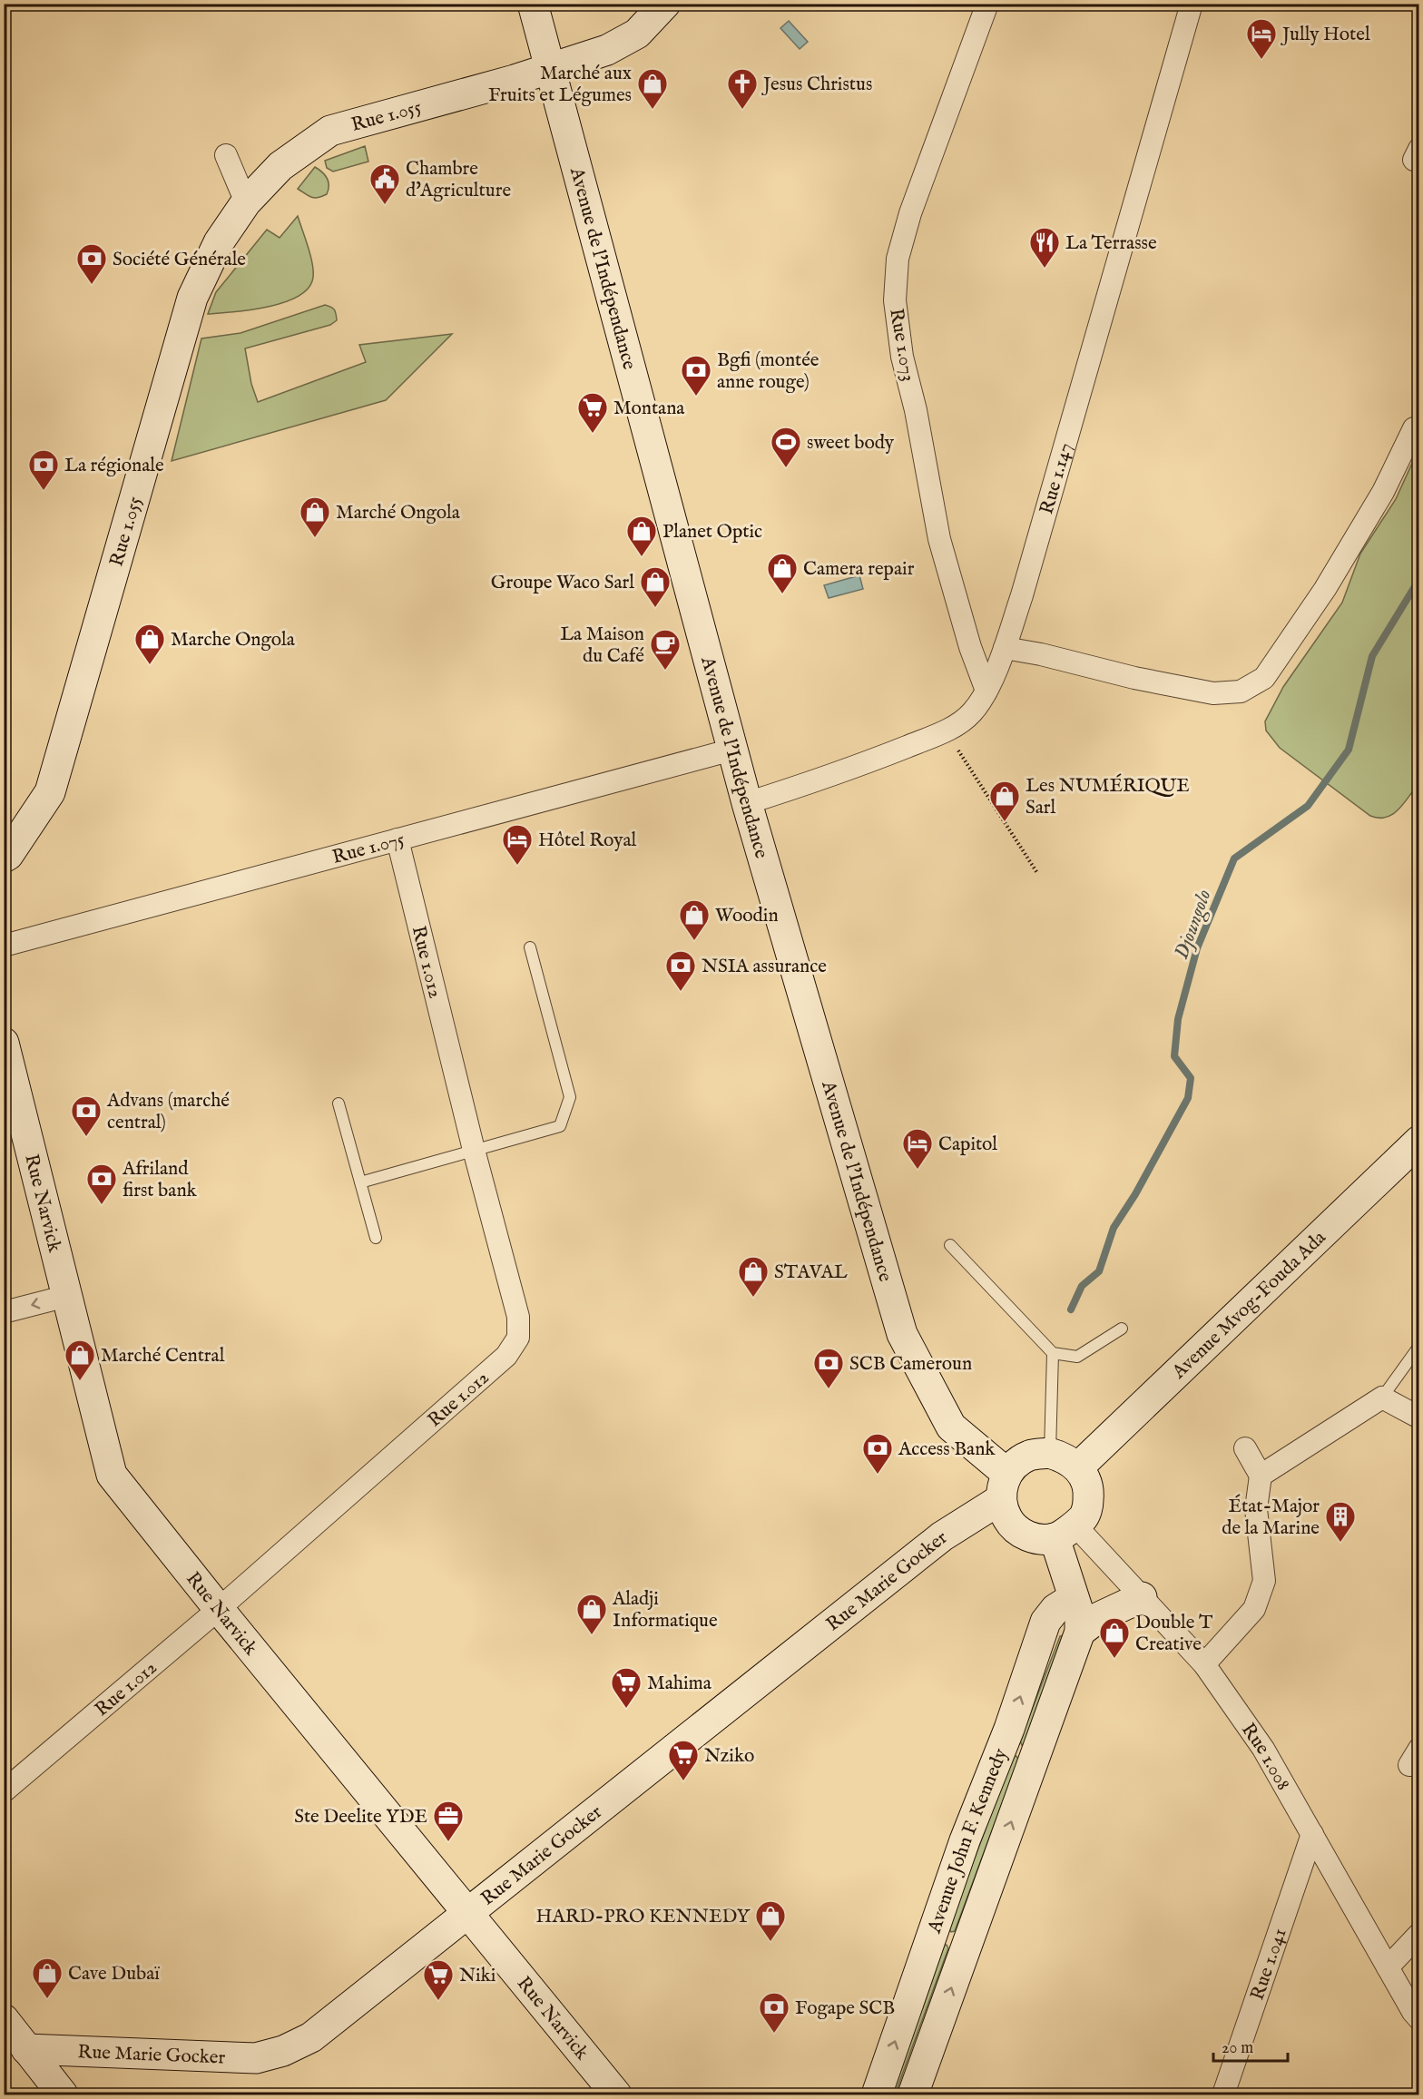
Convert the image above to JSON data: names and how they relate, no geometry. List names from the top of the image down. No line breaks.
{"streets":{"main road":["Rue 1.055","Avenue de l'Indépendance","Rue Narvick","Avenue Mvog-Fouda Ada","Rue Marie Gocker","Avenue John F. Kennedy"],"street":["Rue 1.073","Rue 1.147","Rue 1.075","Rue 1.012","Rue 1.008","Rue 1.041"]},"crossings":[["Rue 1.055","Avenue de l'Indépendance"],["Avenue de l'Indépendance","Rue 1.147"],["Avenue de l'Indépendance","Rue 1.075"],["Avenue de l'Indépendance","Avenue Mvog-Fouda Ada"],["Avenue de l'Indépendance","Rue Marie Gocker"],["Avenue de l'Indépendance","Rue 1.008"],["Avenue de l'Indépendance","Avenue John F. Kennedy"],["Rue 1.073","Rue 1.147"],["Rue 1.075","Rue 1.012"],["Rue 1.012","Rue Narvick"],["Rue Narvick","Rue Marie Gocker"],["Avenue Mvog-Fouda Ada","Rue Marie Gocker"],["Avenue Mvog-Fouda Ada","Rue 1.008"],["Avenue Mvog-Fouda Ada","Avenue John F. Kennedy"],["Rue Marie Gocker","Rue 1.008"],["Rue Marie Gocker","Avenue John F. Kennedy"],["Rue 1.008","Avenue John F. Kennedy"],["Rue 1.008","Rue 1.041"]],"water":["Djoungolo"],"places":{"hotel":["Jully Hotel","Hôtel Royal","Capitol"],"shop":["Marché aux Fruits et Légumes","Marché Ongola","Planet Optic","Camera repair","Groupe Waco Sarl","Marche Ongola","Les NUMÉRIQUE Sarl","Woodin","STAVAL","Marché Central","Aladji Informatique","Double T Creative","HARD-PRO KENNEDY","Cave Dubaï"],"church":["Jesus Christus"],"public building":["Chambre d'Agriculture"],"restaurant":["La Terrasse"],"bank":["Société Générale","Bgfi (montée anne rouge)","La régionale","NSIA assurance","Advans (marché central)","Afriland first bank","SCB Cameroun","Access Bank","Fogape SCB"],"supermarket":["Montana","Mahima","Nziko","Niki"],"sports":["sweet body"],"cafe":["La Maison du Café"],"building":["État-Major de la Marine"],"office":["Ste Deelite YDE"]},"scale_bar":"20 m"}
